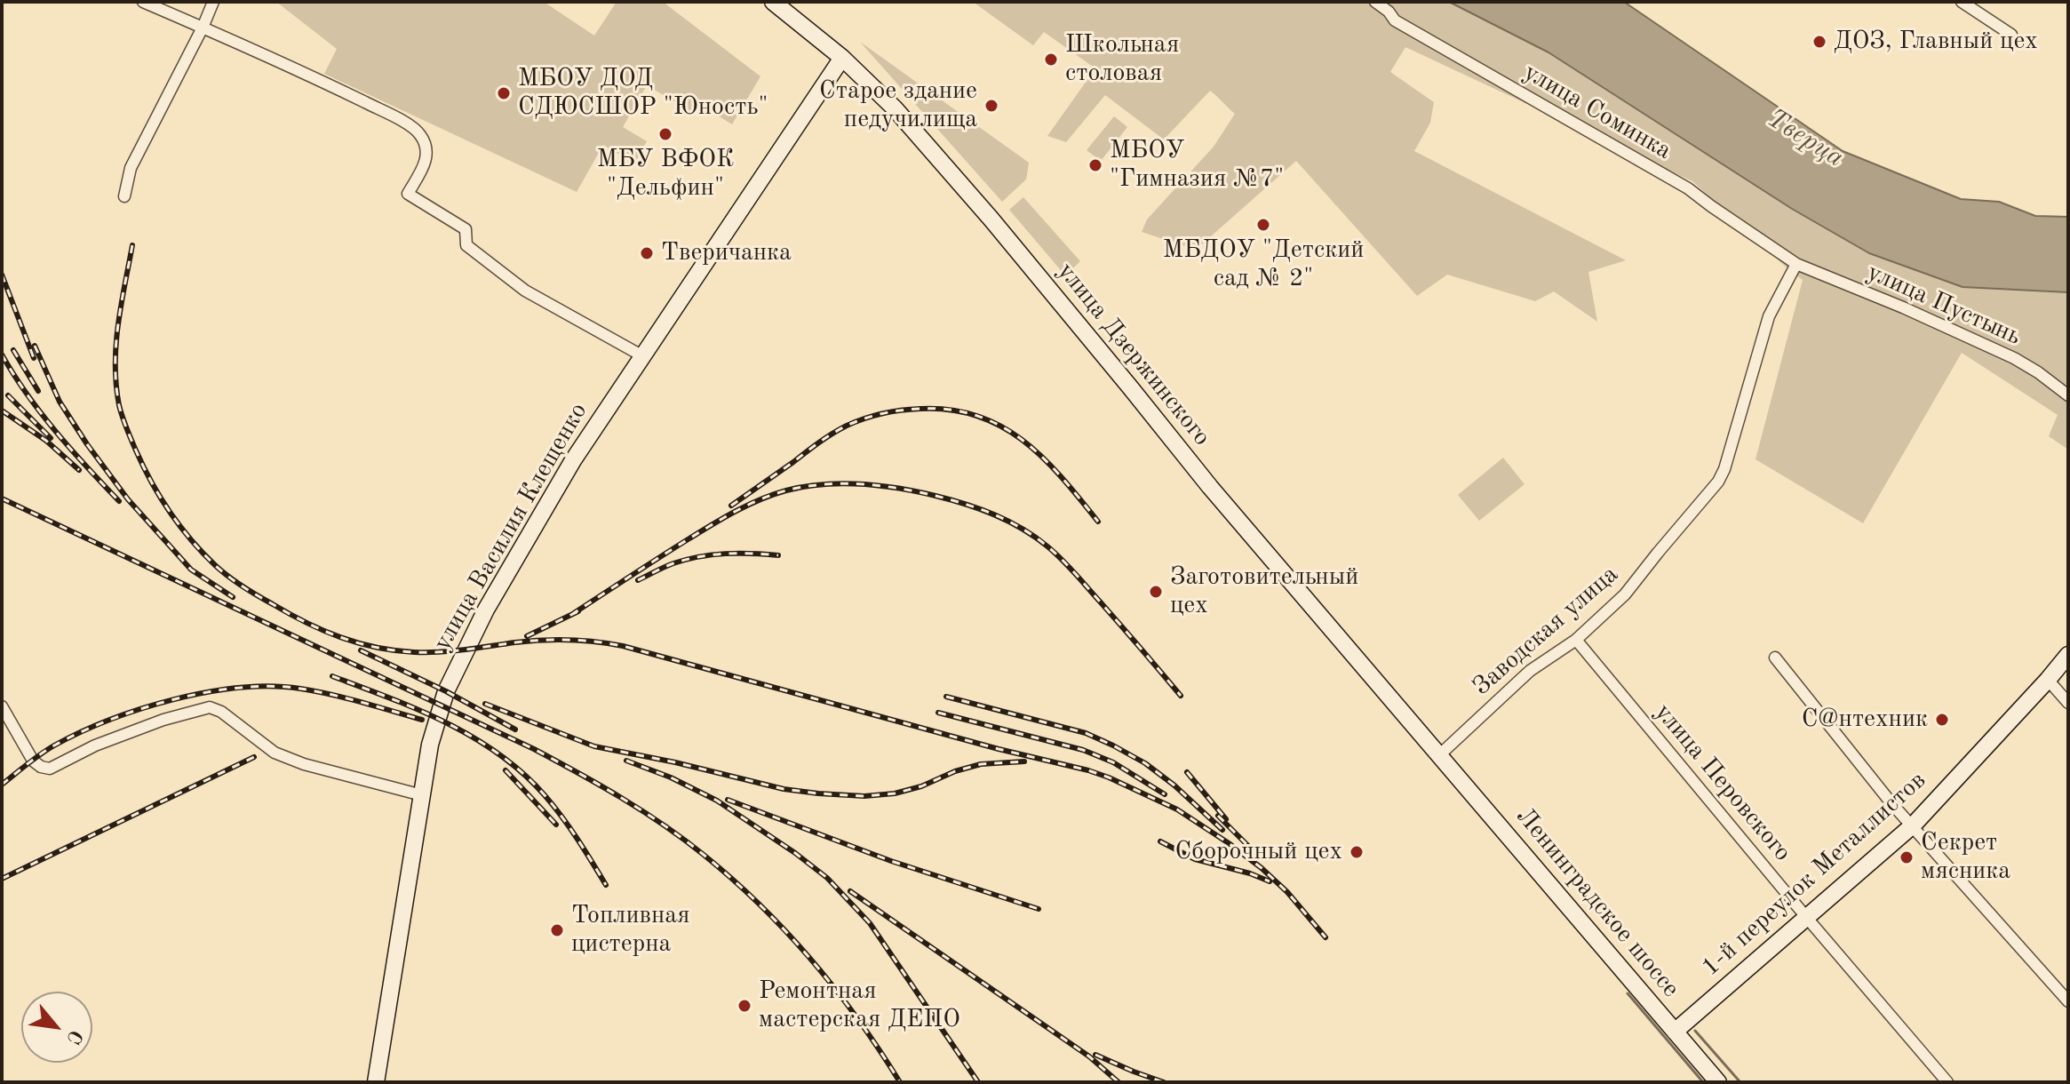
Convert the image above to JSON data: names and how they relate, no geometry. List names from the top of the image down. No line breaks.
{"streets":{"street":["улица Соминка","улица Пустынь","улица Дзержинского","улица Василия Клещенко","Заводская улица","улица Перовского","1-й переулок Металлистов","Ленинградское шоссе"]},"crossings":[["улица Соминка","улица Пустынь"],["улица Соминка","Заводская улица"],["улица Пустынь","Заводская улица"],["улица Дзержинского","улица Василия Клещенко"],["улица Дзержинского","Заводская улица"],["улица Дзержинского","Ленинградское шоссе"],["Заводская улица","улица Перовского"],["Заводская улица","Ленинградское шоссе"],["улица Перовского","1-й переулок Металлистов"],["1-й переулок Металлистов","Ленинградское шоссе"]],"water":["Тверца"],"places":["ДОЗ, Главный цех","Школьная столовая","МБОУ ДОД СДЮСШОР \"Юность\"","Старое здание педучилища","МБУ ВФОК \"Дельфин\"","МБОУ \"Гимназия №7\"","МБДОУ \"Детский сад № 2\"","Тверичанка","Заготовительный цех","С@нтехник","Сборочный цех","Секрет мясника","Топливная цистерна","Ремонтная мастерская ДЕПО"],"north":"bottom right"}
